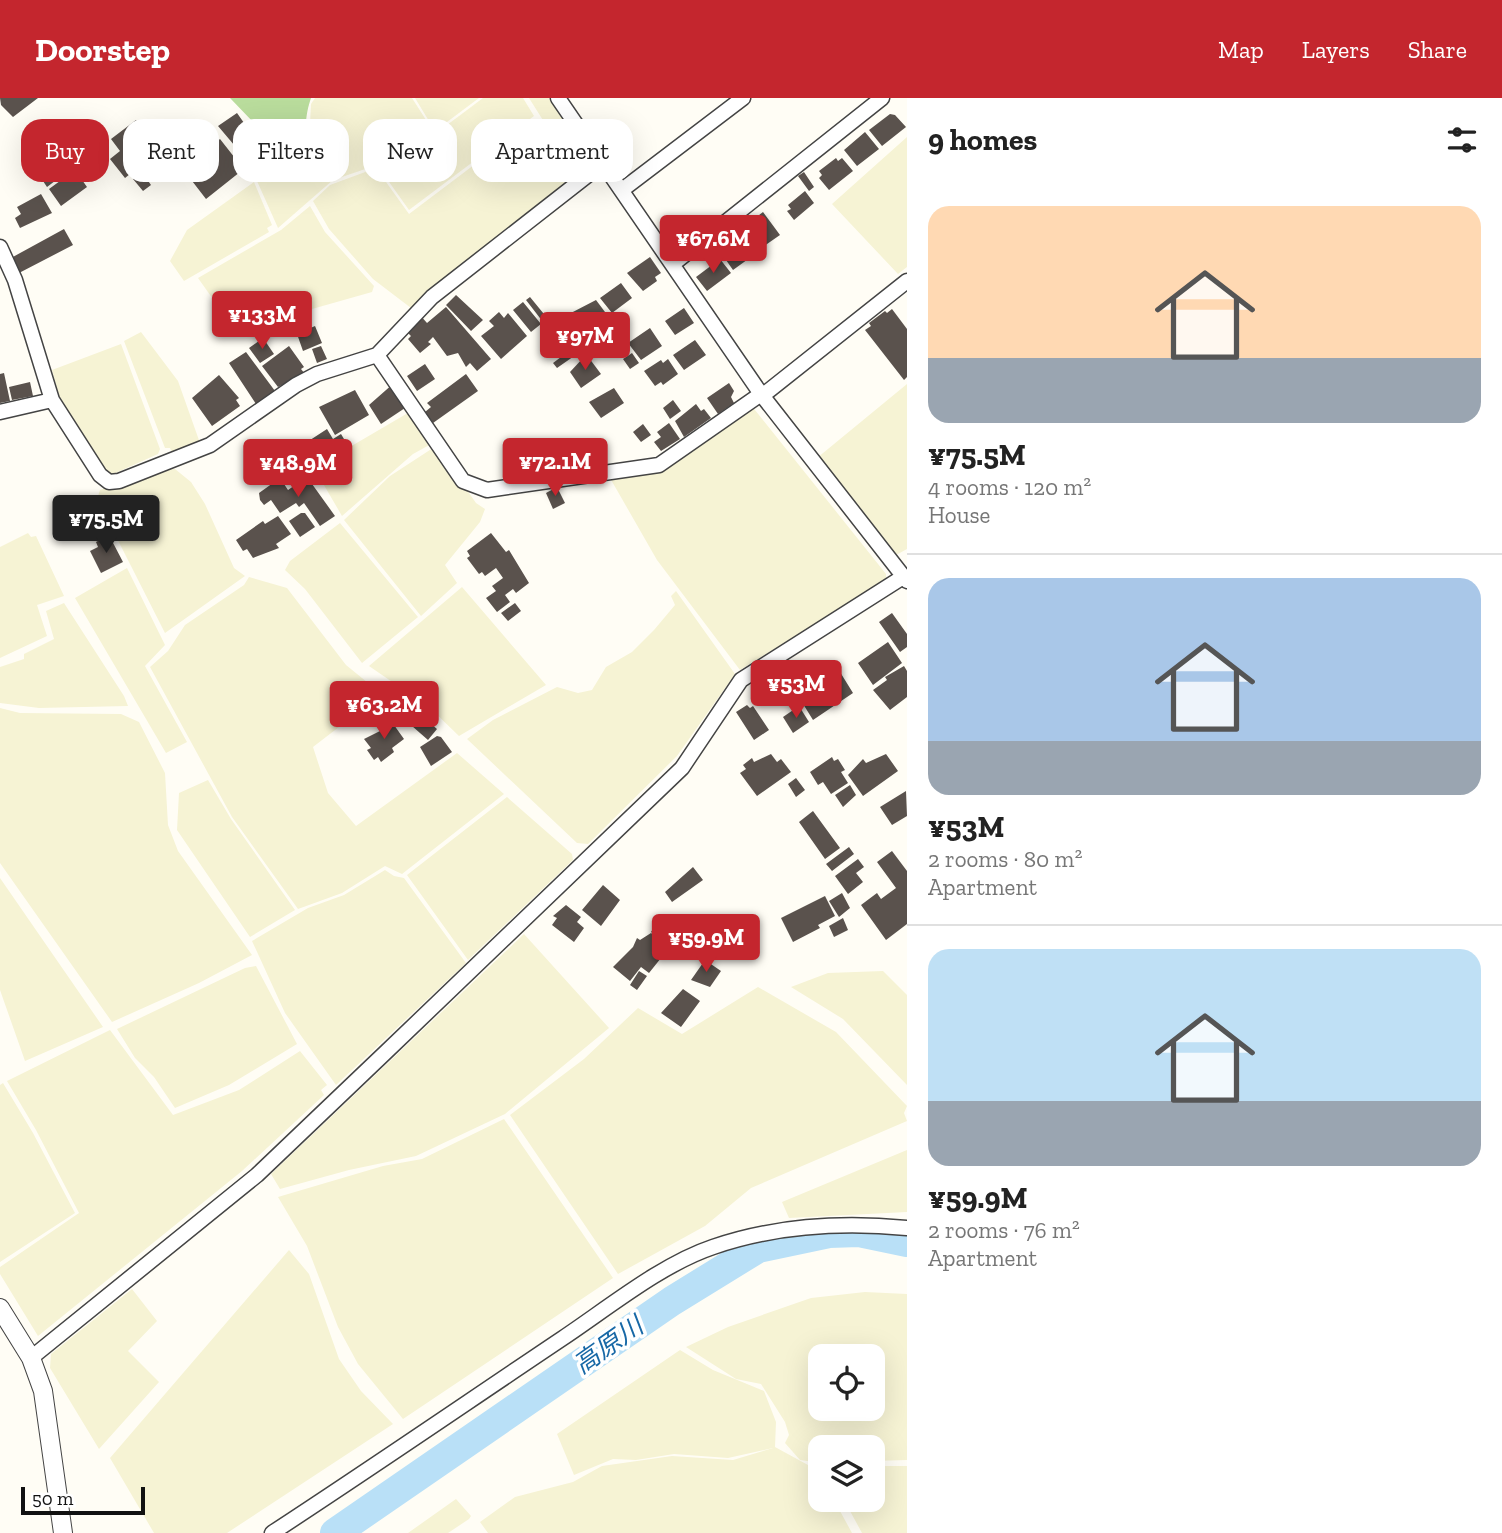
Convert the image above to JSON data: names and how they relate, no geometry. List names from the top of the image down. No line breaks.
{"water":["高原川"],"scale_bar":"50 m","page":{"header":"Doorstep","nav":["Map","Layers","Share"],"heading":"9 homes","chip":["Buy","Rent","Filters","New","Apartment"],"list":[{"name":"¥75.5M","note":"4 rooms · 120 m² · House"},{"name":"¥53M","note":"2 rooms · 80 m² · Apartment"},{"name":"¥59.9M","note":"2 rooms · 76 m² · Apartment"}],"price":["¥67.6M","¥133M","¥97M","¥72.1M","¥48.9M","¥75.5M","¥53M","¥63.2M","¥59.9M"],"scale":"50 m"}}
